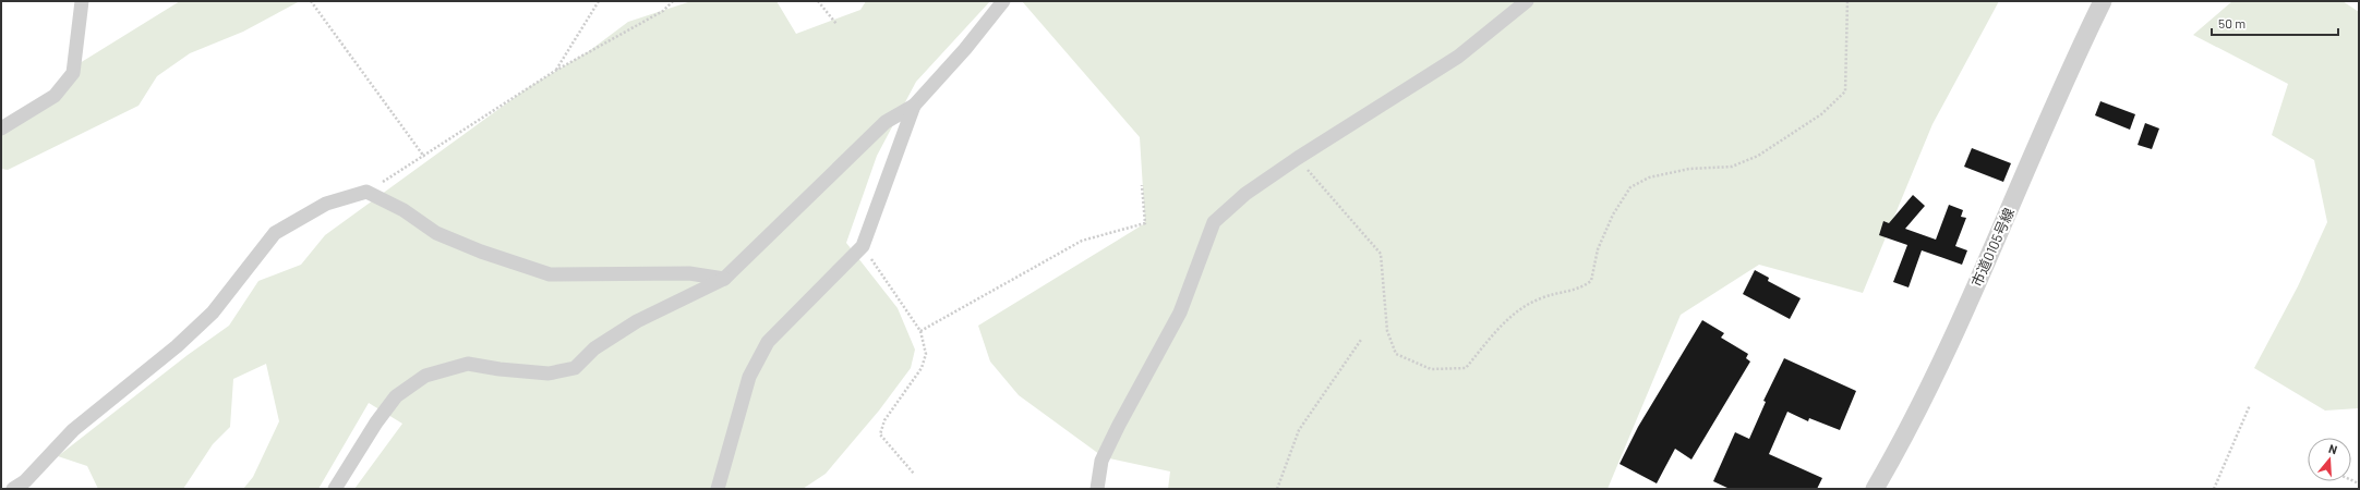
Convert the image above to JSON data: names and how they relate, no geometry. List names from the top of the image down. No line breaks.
{"streets":{"street":["市道0105号線"]},"scale_bar":"50 m","north":"top"}
